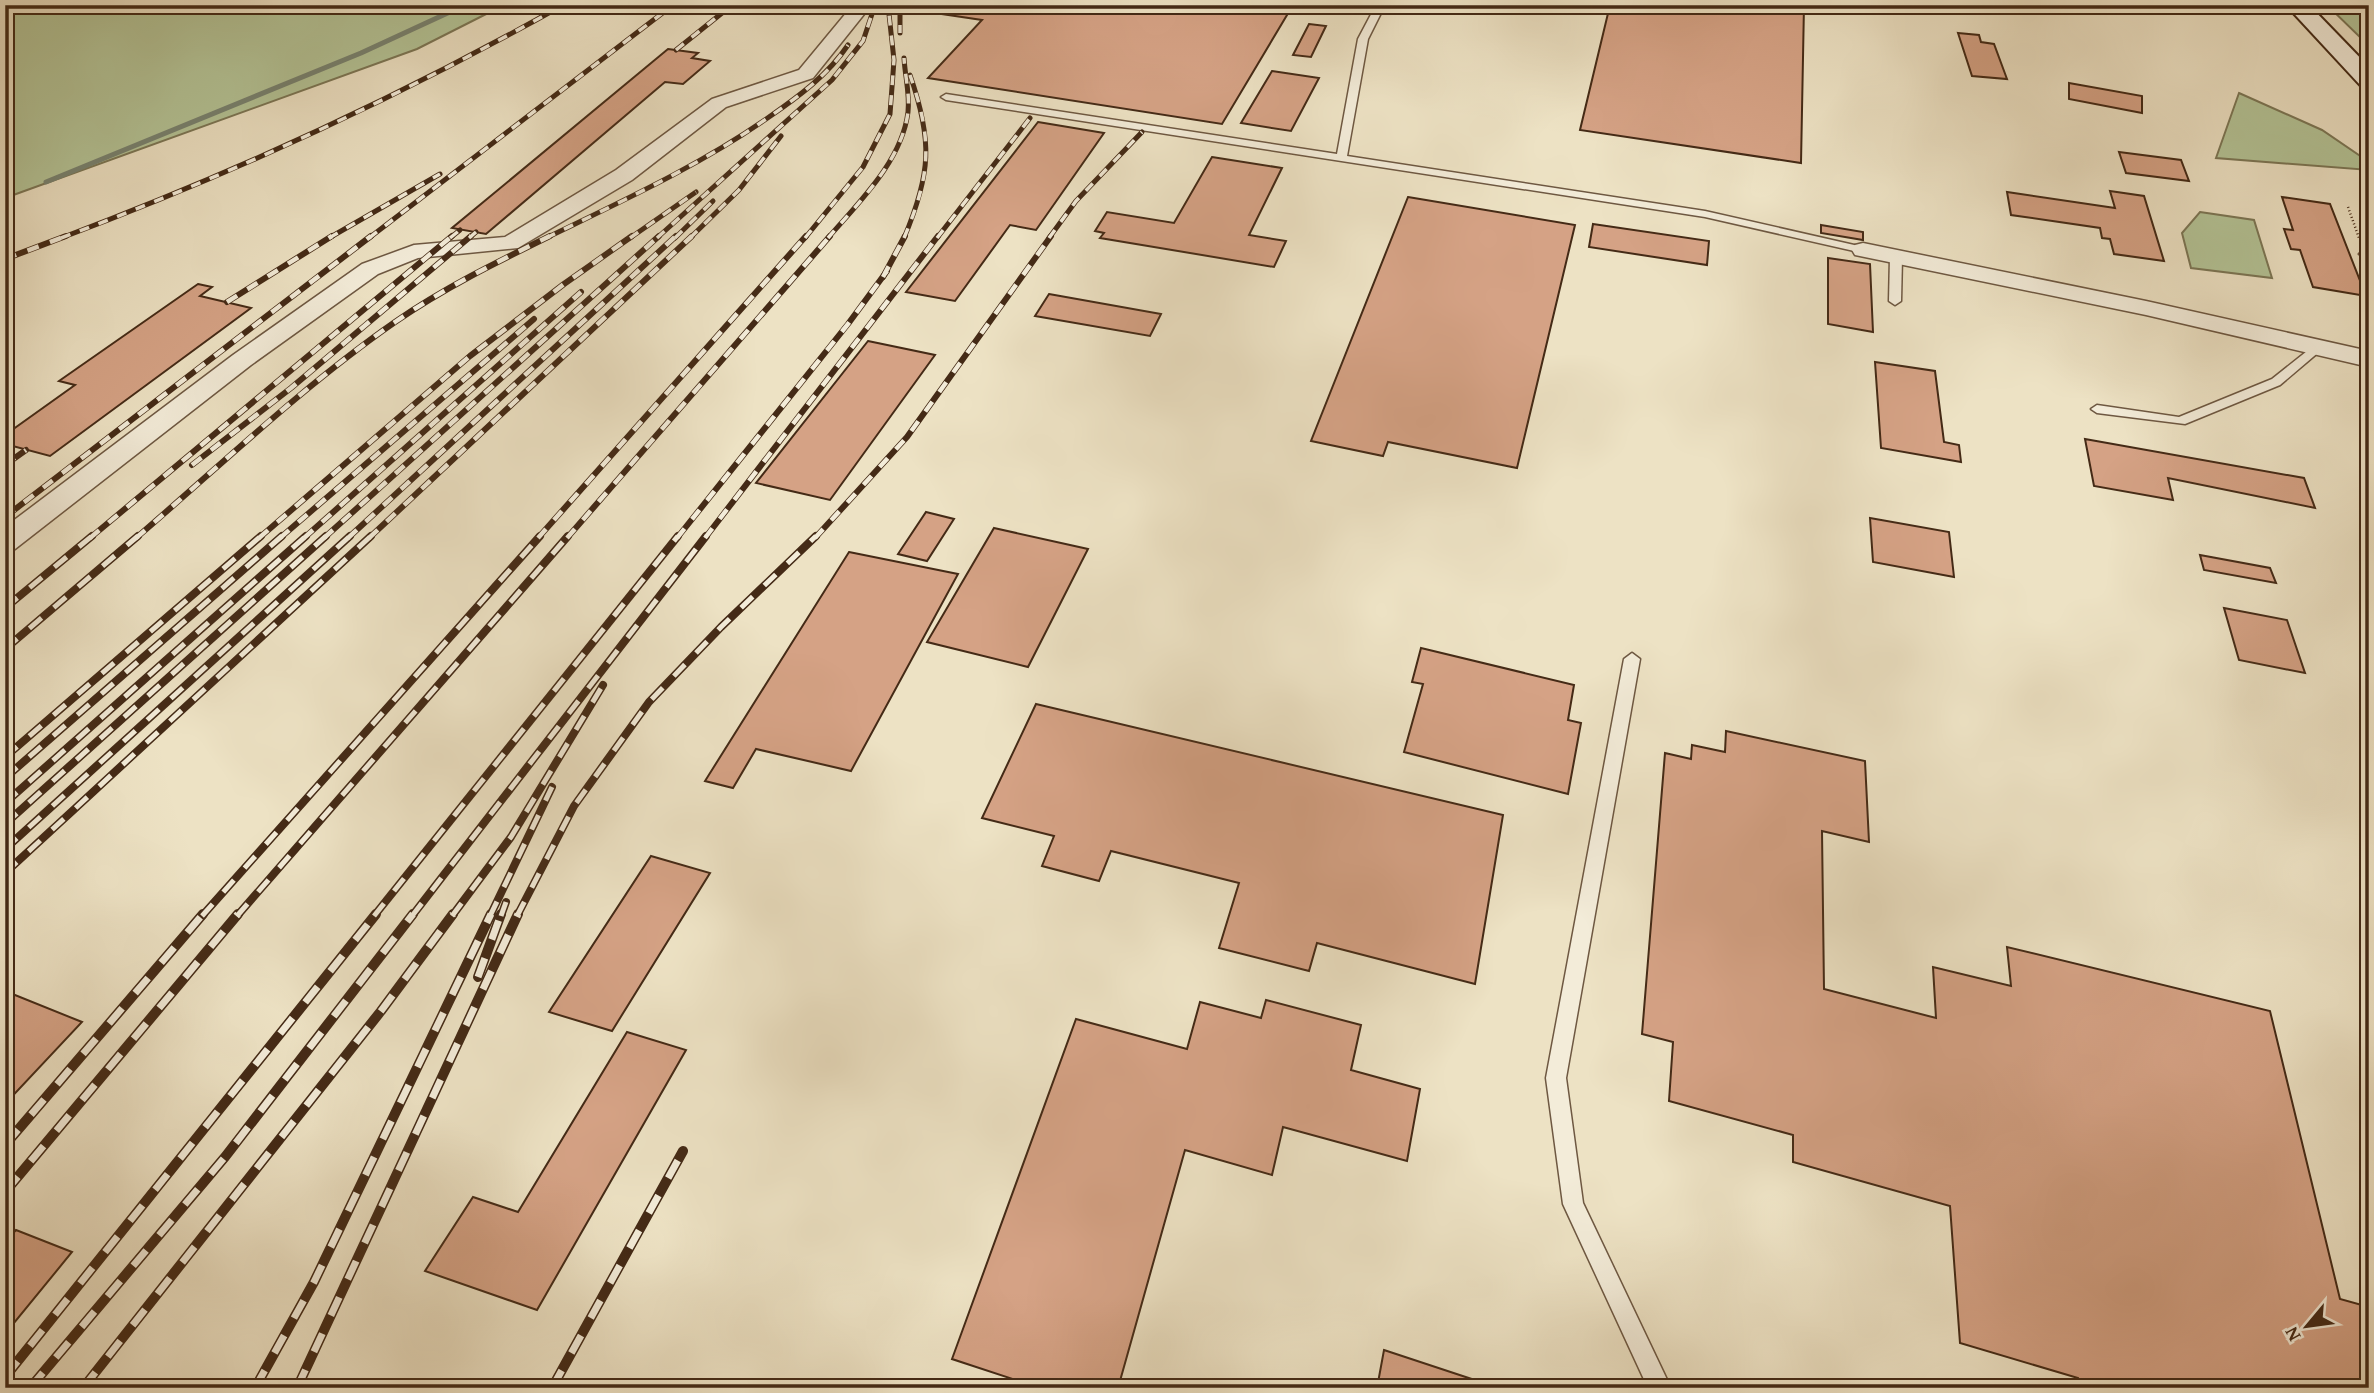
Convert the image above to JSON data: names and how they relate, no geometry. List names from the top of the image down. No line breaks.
{"north":"bottom left"}
